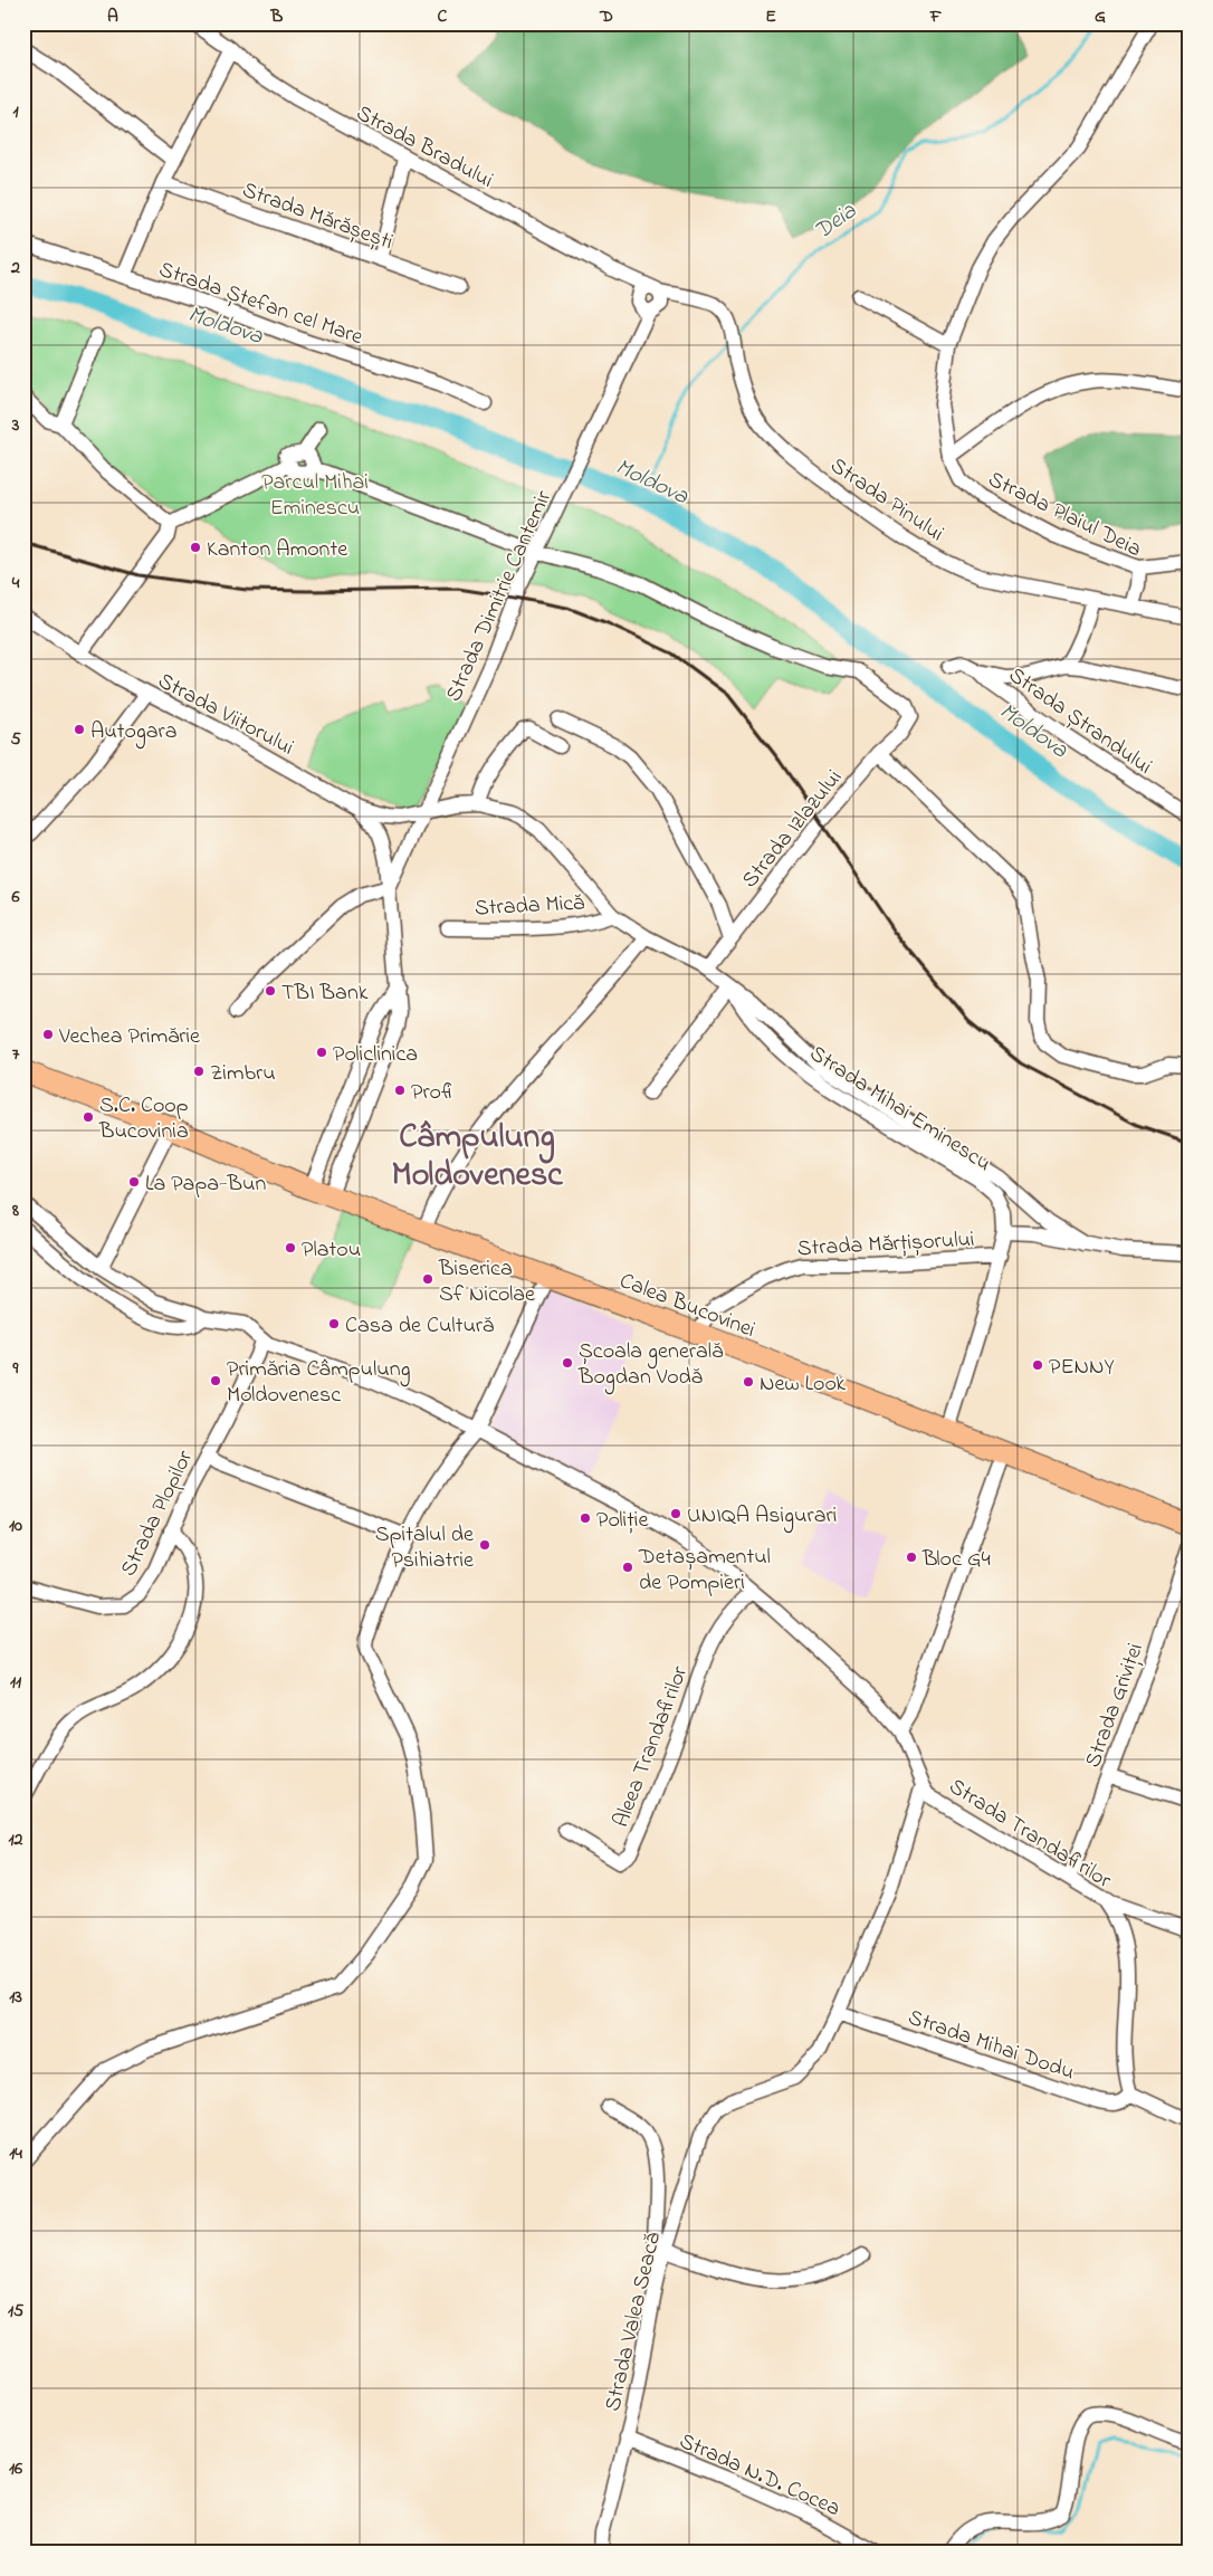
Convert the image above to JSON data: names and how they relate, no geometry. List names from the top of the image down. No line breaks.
{"streets":{"highway":["Calea Bucovinei"],"street":["Strada Bradului","Strada Mărășești","Strada Ștefan cel Mare","Strada Pinului","Strada Plaiul Deia","Strada Dimitrie Cantemir","Strada Viitorului","Strada Ștrandului","Strada Izlazului","Strada Mică","Strada Mihai Eminescu","Strada Mărțișorului","Strada Plopilor","Strada Griviței","Aleea Trandafirilor","Strada Trandafirilor","Strada Mihai Dodu","Strada Valea Seacă","Strada N.D. Cocea"]},"crossings":[["Strada Bradului","Strada Pinului"],["Strada Bradului","Strada Dimitrie Cantemir"],["Strada Pinului","Strada Plaiul Deia"],["Strada Pinului","Strada Dimitrie Cantemir"],["Strada Dimitrie Cantemir","Strada Viitorului"],["Strada Dimitrie Cantemir","Strada Izlazului"],["Strada Dimitrie Cantemir","Strada Mihai Eminescu"],["Strada Dimitrie Cantemir","Calea Bucovinei"],["Strada Viitorului","Strada Mihai Eminescu"],["Strada Izlazului","Strada Mihai Eminescu"],["Strada Mică","Strada Mihai Eminescu"],["Strada Mărțișorului","Calea Bucovinei"],["Strada Plopilor","Strada Trandafirilor"],["Strada Griviței","Strada Trandafirilor"],["Aleea Trandafirilor","Strada Trandafirilor"],["Strada Trandafirilor","Strada Mihai Dodu"],["Strada Trandafirilor","Strada Valea Seacă"],["Strada Mihai Dodu","Strada Valea Seacă"],["Strada Valea Seacă","Strada N.D. Cocea"]],"districts":["Câmpulung Moldovenesc"],"water":["Deia","Moldova"],"parks":["Parcul Mihai Eminescu"],"places":["Kanton Amonte","Autogara","TBI Bank","Vechea Primărie","Policlinica","Zimbru","Profi","S.C. Coop Bucovinia","La Papa-Bun","Platou","Biserica Sf Nicolae","Casa de Cultură","Școala generală Bogdan Vodă","PENNY","Primăria Câmpulung Moldovenesc","New Look","UNIQA Asigurari","Poliție","Spitalul de Psihiatrie","Bloc G4","Detașamentul de Pompieri"],"grid":{"columns":["A","B","C","D","E","F","G"],"rows":["1","2","3","4","5","6","7","8","9","10","11","12","13","14","15","16"]}}
